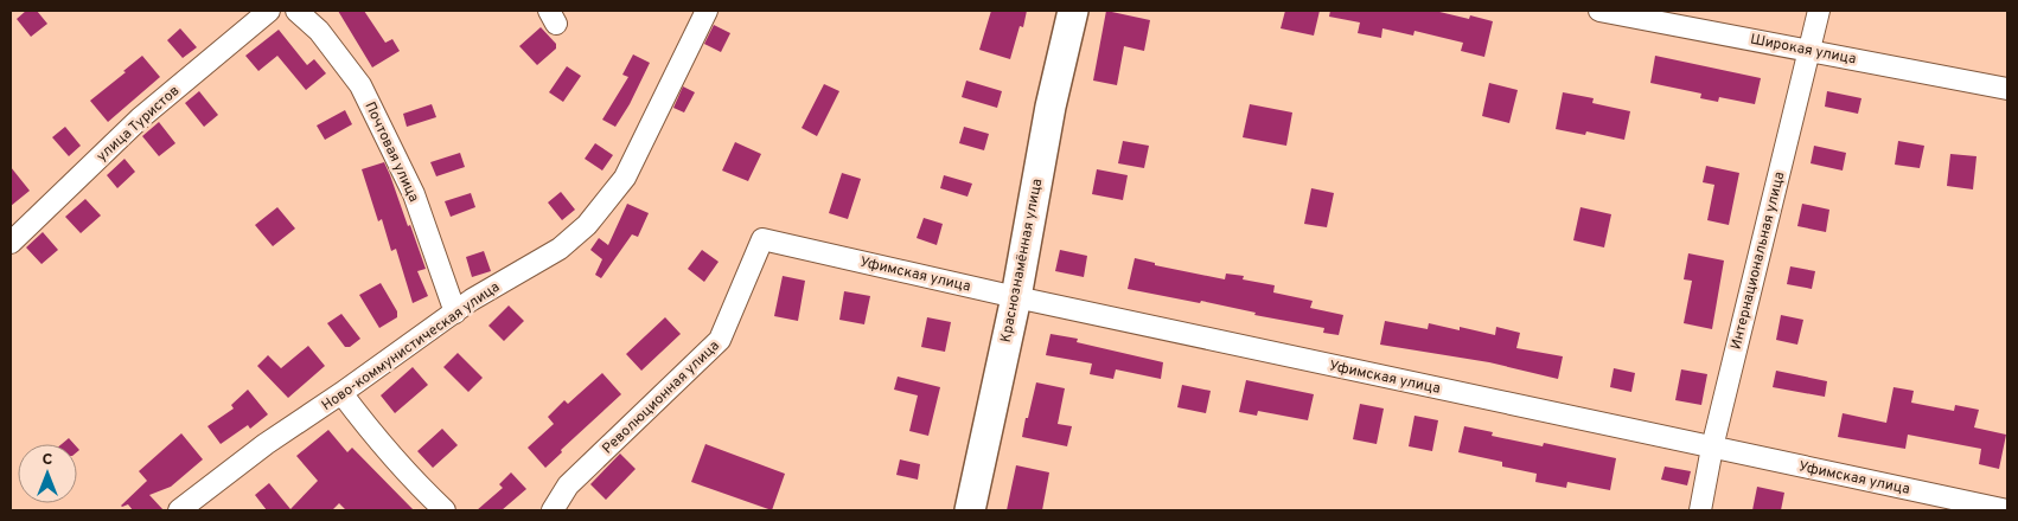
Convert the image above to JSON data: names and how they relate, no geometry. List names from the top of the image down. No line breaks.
{"streets":{"street":["Широкая улица","улица Туристов","Почтовая улица","Краснознамённая улица","Интернациональная улица","Уфимская улица","Ново-коммунистическая улица","Революционная улица"]},"crossings":[["Широкая улица","Интернациональная улица"],["Почтовая улица","Ново-коммунистическая улица"],["Краснознамённая улица","Уфимская улица"],["Интернациональная улица","Уфимская улица"],["Уфимская улица","Революционная улица"]],"north":"top"}
